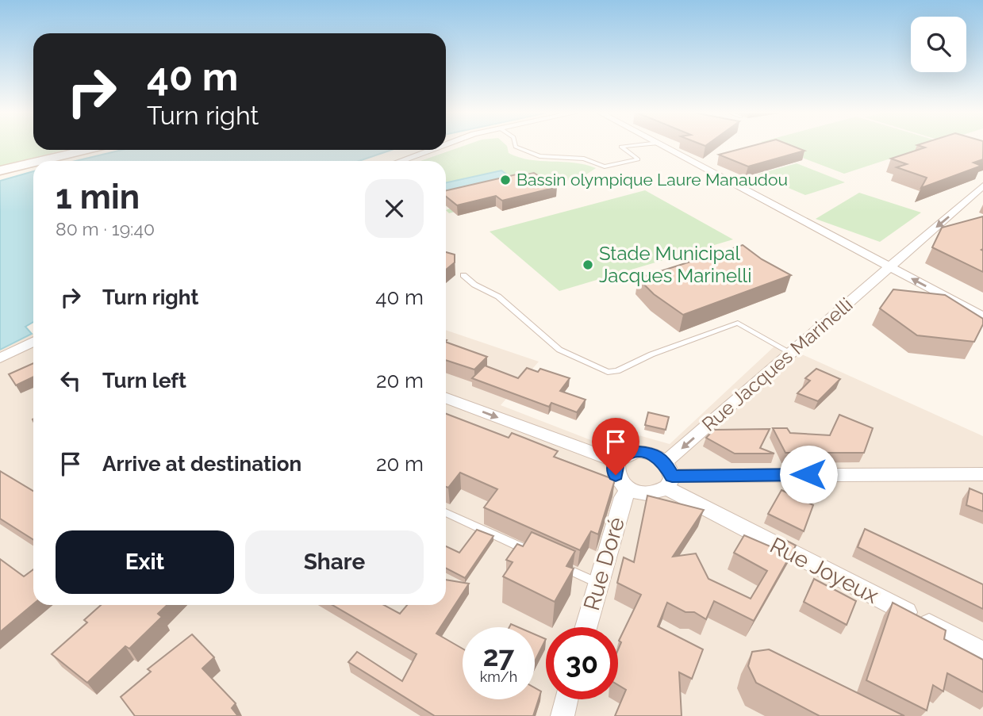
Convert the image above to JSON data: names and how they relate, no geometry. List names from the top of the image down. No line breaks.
{"streets":{"street":["Rue Jacques Marinelli","Rue Doré","Rue Joyeux"]},"crossings":[["Rue Jacques Marinelli","Rue Doré"],["Rue Jacques Marinelli","Rue Joyeux"],["Rue Doré","Rue Joyeux"]],"one_way":["Rue Jacques Marinelli"],"places":["Bassin olympique Laure Manaudou","Stade Municipal Jacques Marinelli"],"page":{"turn":["40 m","Turn right"],"heading":["1 min","80 m · 19:40"],"list":[{"name":"Turn right","value":"40 m"},{"name":"Turn left","value":"20 m"},{"name":"Arrive at destination","value":"20 m"}],"buttons":["Exit","Share"],"speed":"27 km/h","limit":"30"}}
